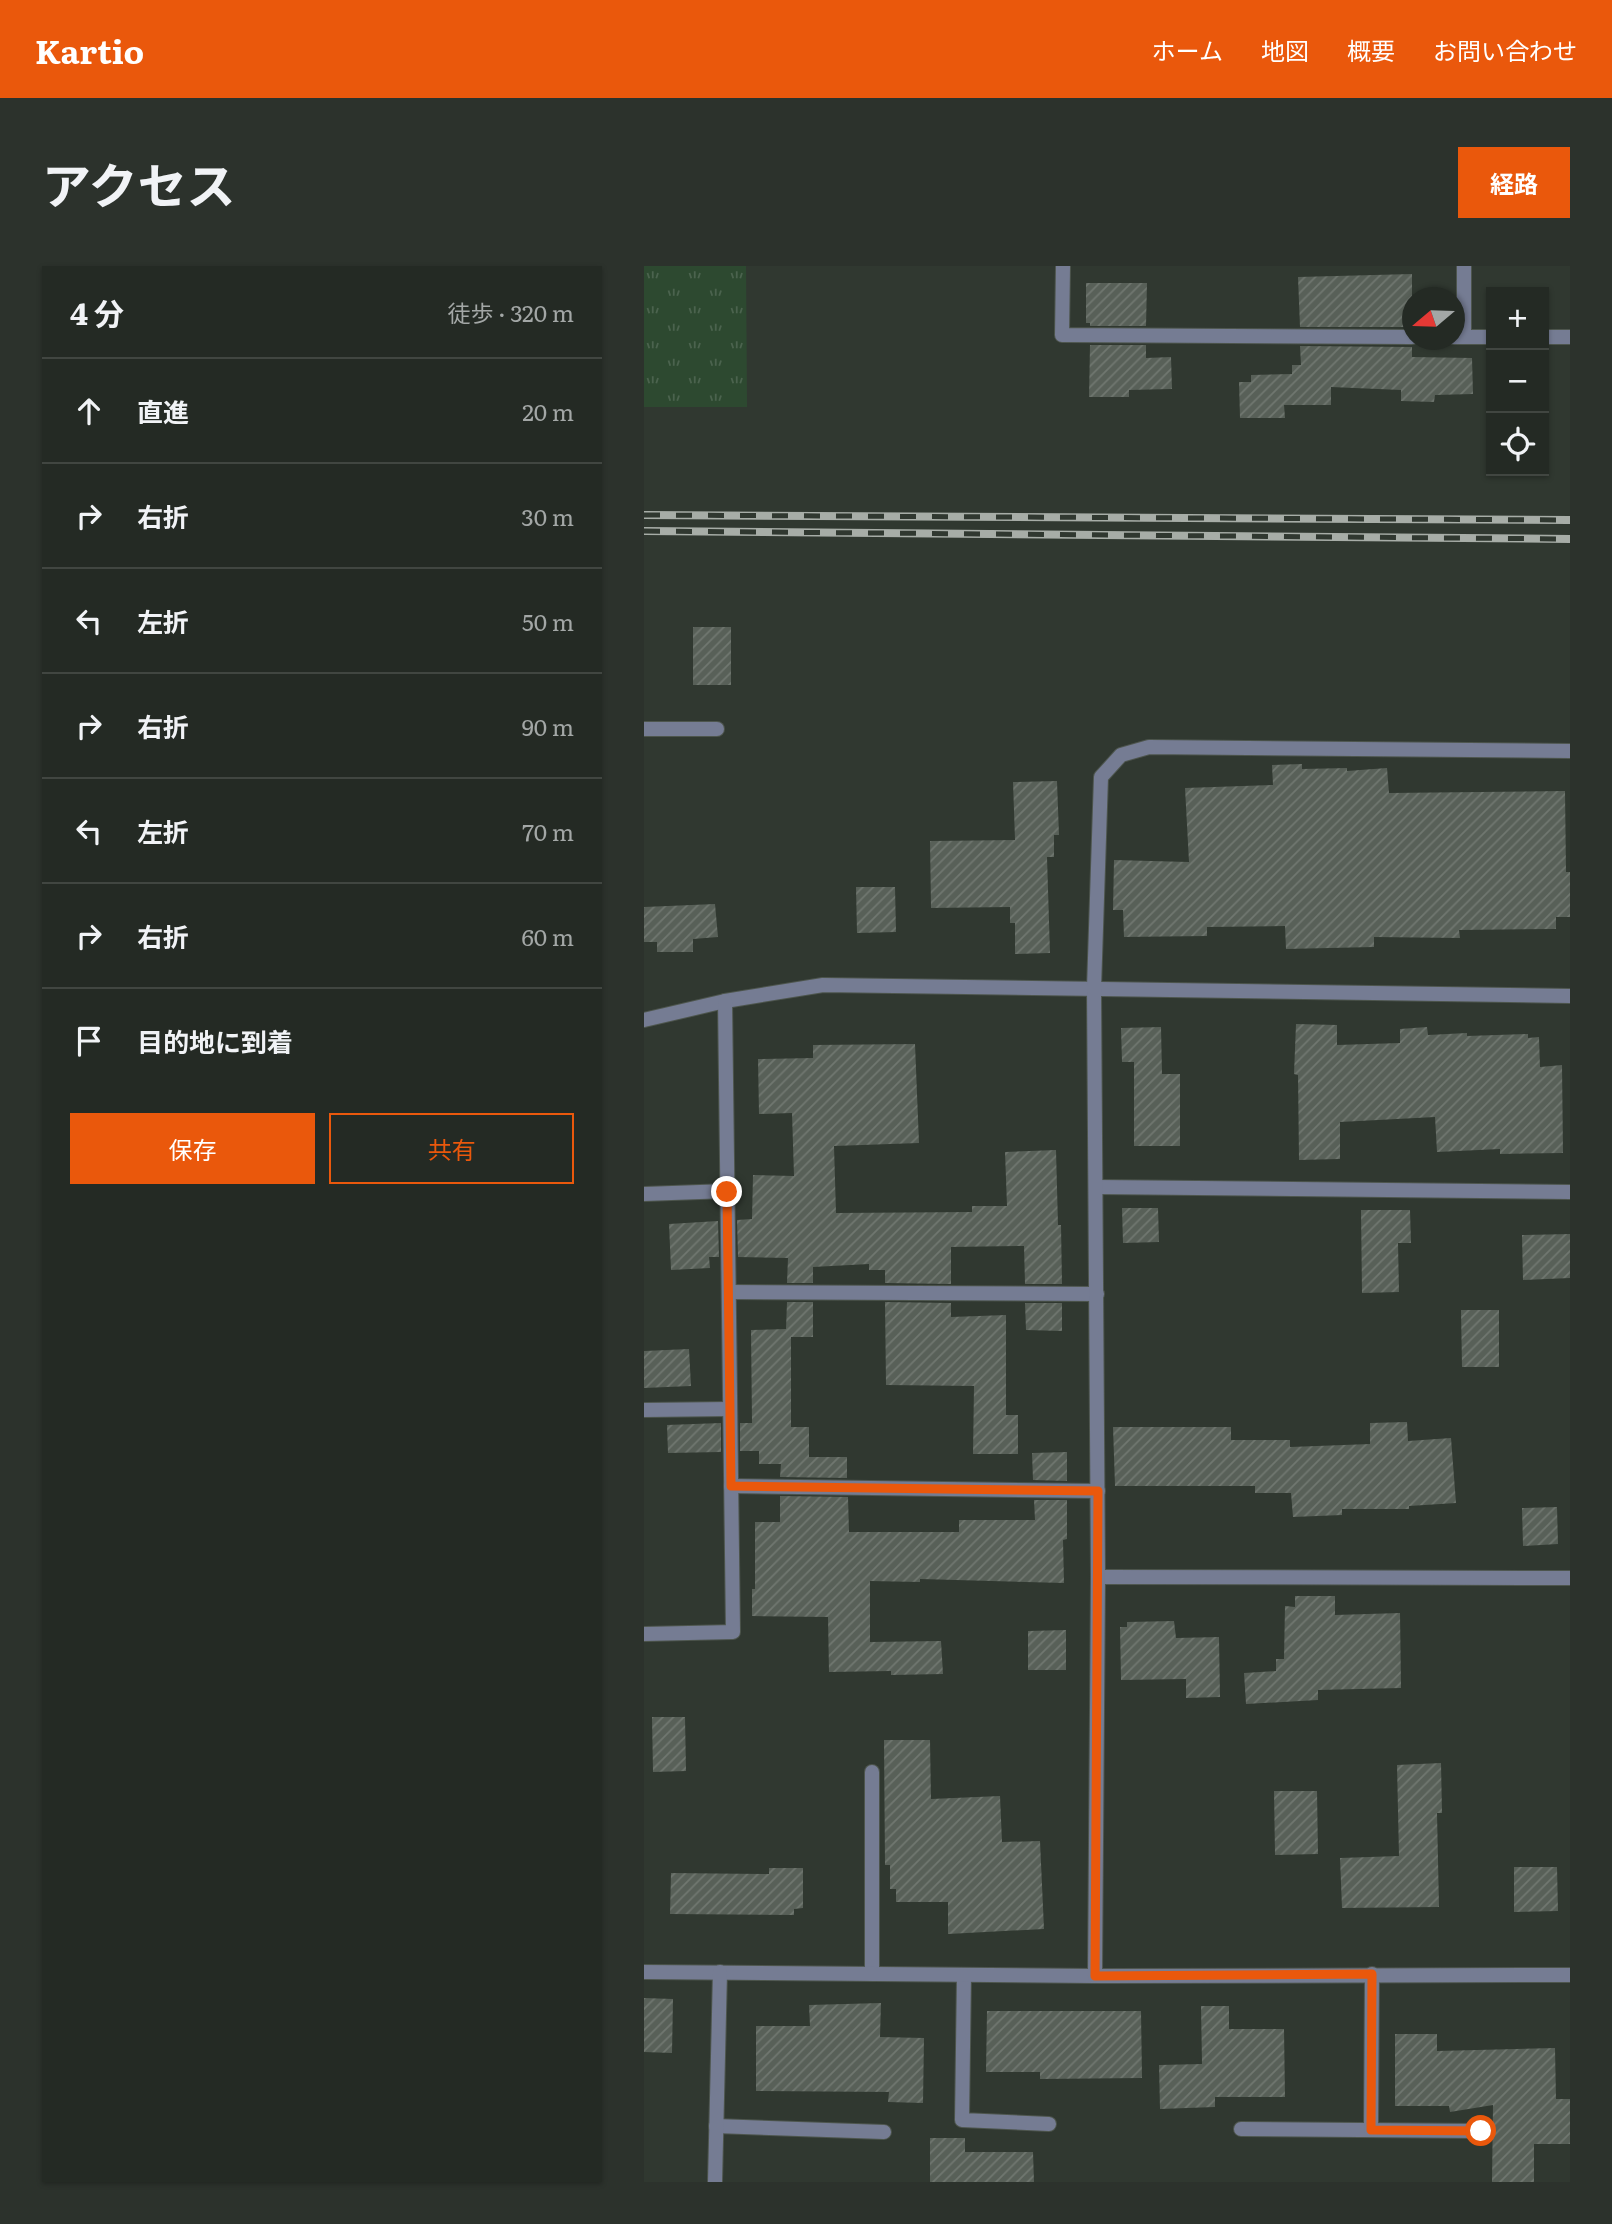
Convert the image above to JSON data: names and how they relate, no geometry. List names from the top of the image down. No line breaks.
{"north":"left","page":{"header":"Kartio","nav":["ホーム","地図","概要","お問い合わせ"],"title":"アクセス","buttons":["経路",["保存","共有"]],"heading":["4 分","徒歩 · 320 m"],"map_buttons":["+","−"],"list":[["直進","20 m"],["右折","30 m"],["左折","50 m"],["右折","90 m"],["左折","70 m"],["右折","60 m"],"目的地に到着"]}}
